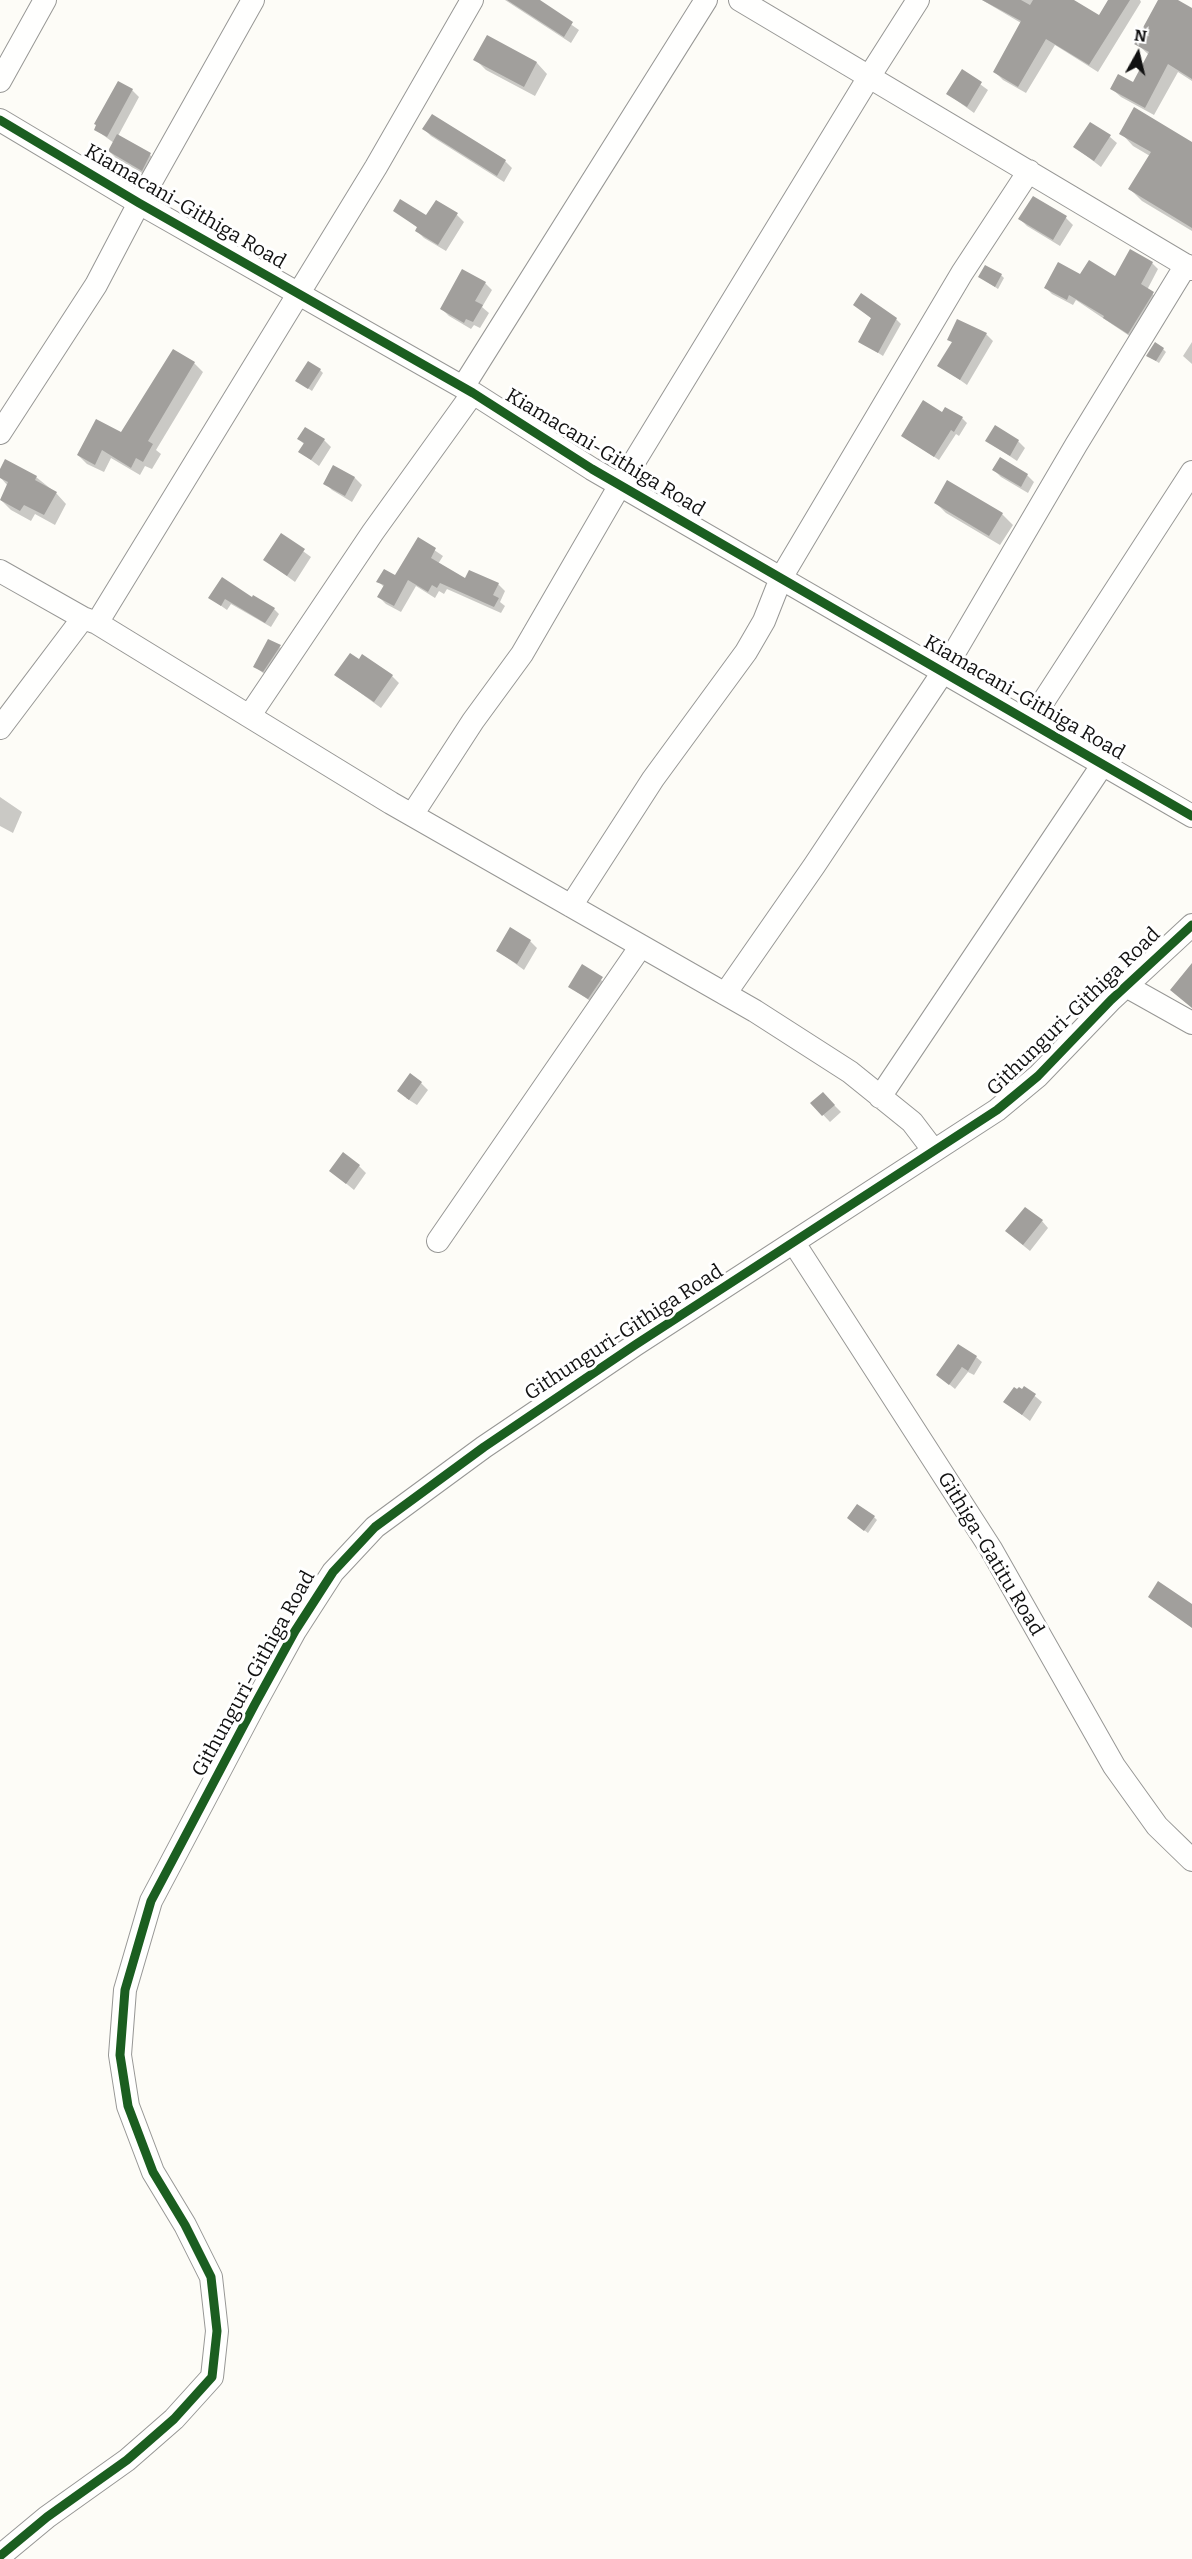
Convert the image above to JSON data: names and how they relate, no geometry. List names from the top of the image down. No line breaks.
{"streets":{"street":["Kiamacani-Githiga Road","Githunguri-Githiga Road","Githiga-Gatitu Road"]},"crossings":[["Githunguri-Githiga Road","Githiga-Gatitu Road"]],"north":"top"}
